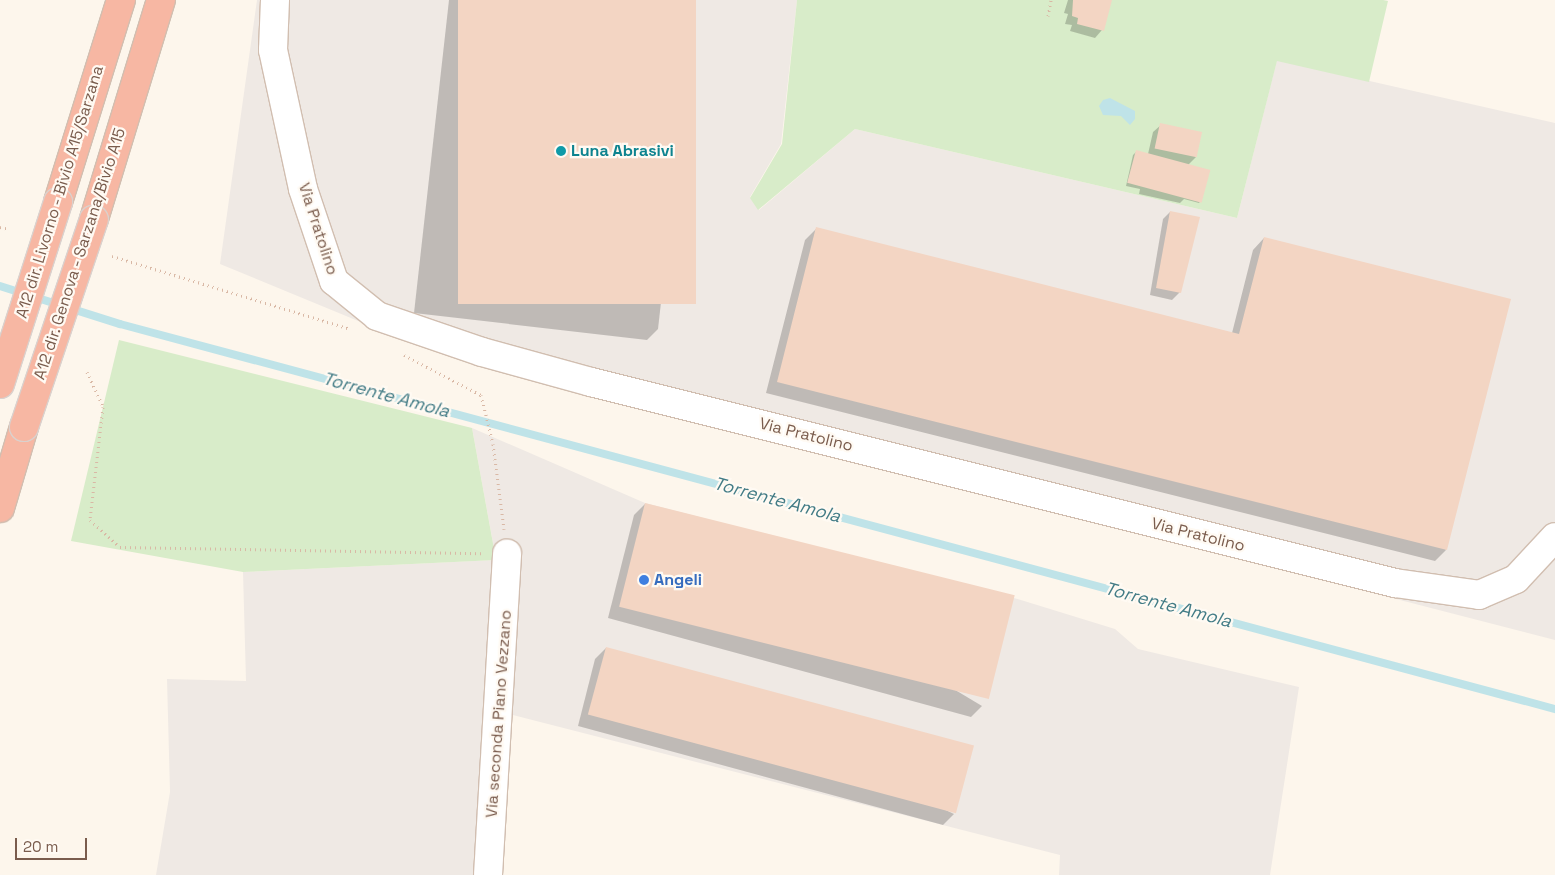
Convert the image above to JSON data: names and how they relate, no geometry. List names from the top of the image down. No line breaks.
{"streets":{"highway":["A12 dir. Livorno - Bivio A15/Sarzana","A12 dir. Genova - Sarzana/Bivio A15"],"street":["Via Pratolino","Via seconda Piano Vezzano"]},"water":["Torrente Amola"],"places":["Luna Abrasivi","Angeli"],"scale_bar":"20 m"}
